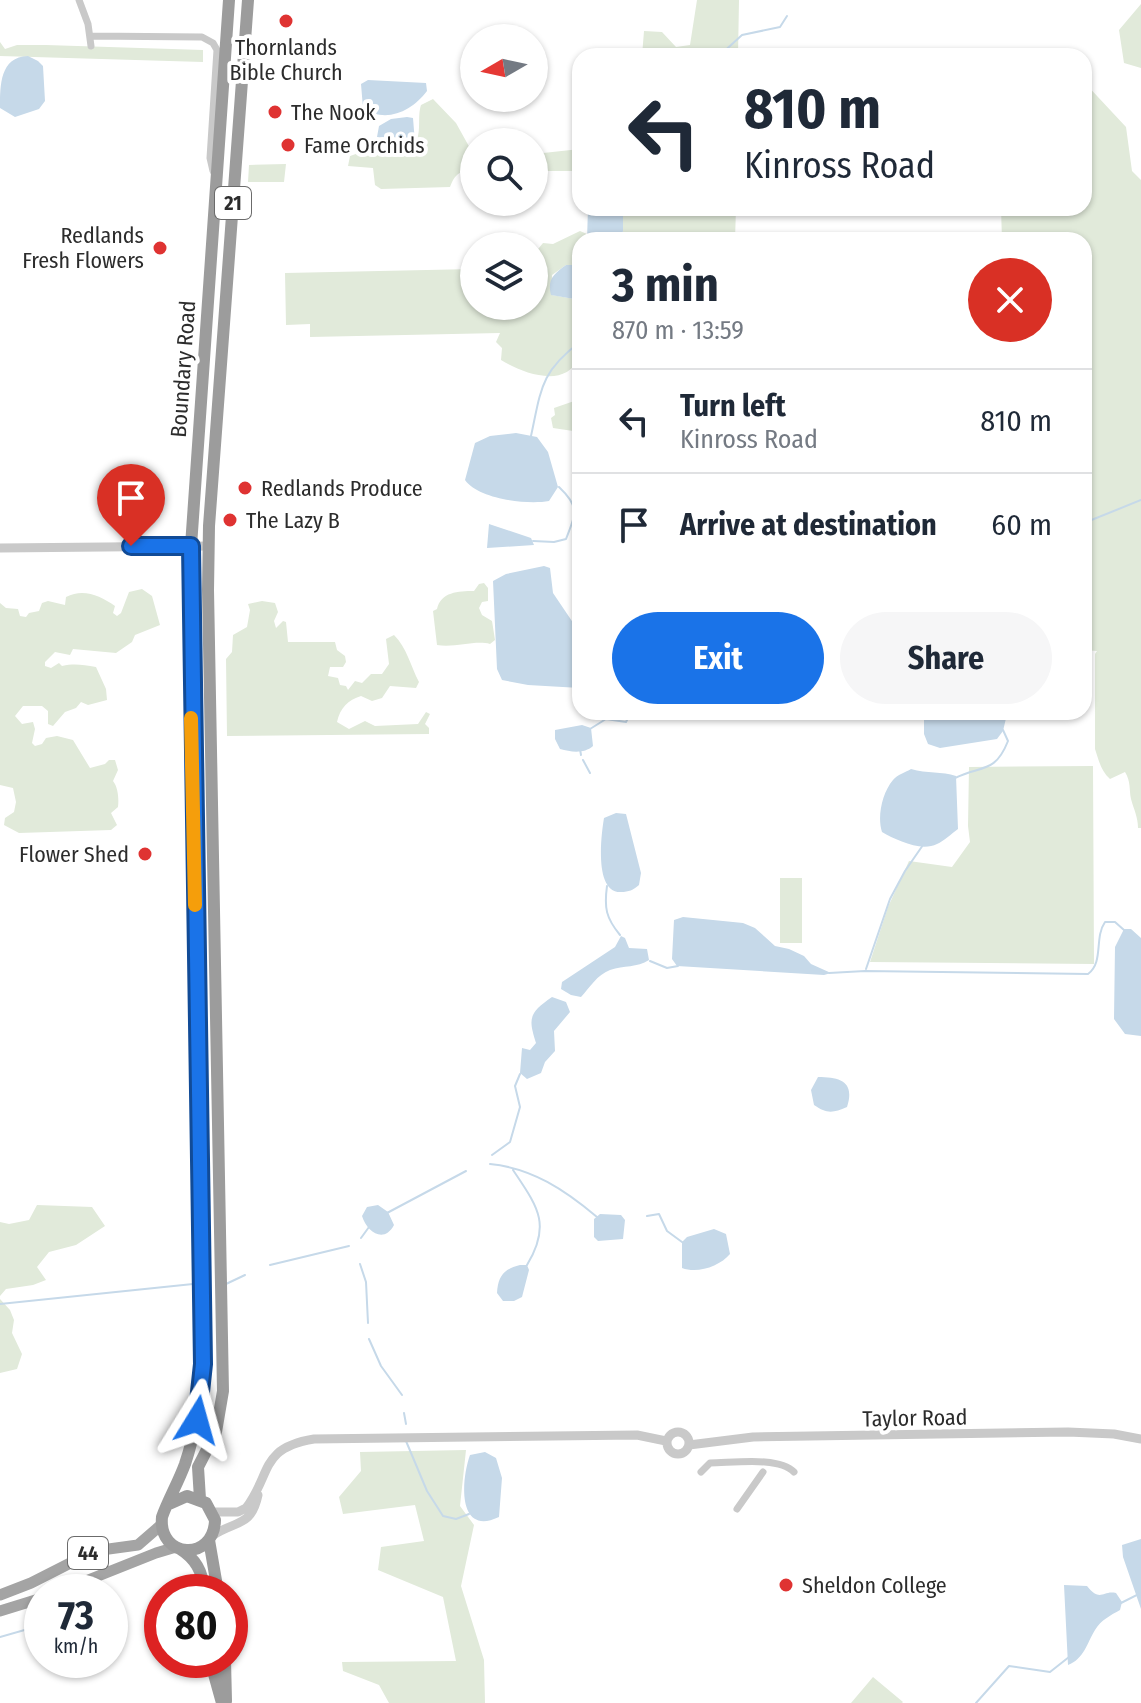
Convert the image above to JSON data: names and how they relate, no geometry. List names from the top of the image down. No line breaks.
{"streets":{"highway":["21","Boundary Road"],"main road":["44"],"street":["Taylor Road"]},"crossings":[["21","Boundary Road"],["21","44"],["Boundary Road","44"]],"places":["Thornlands Bible Church","The Nook","Fame Orchids","Redlands Fresh Flowers","Redlands Produce","The Lazy B","Flower Shed","Sheldon College"],"north":"left","page":{"turn":["810 m","Kinross Road"],"heading":["3 min","870 m · 13:59"],"list":[{"name":"Turn left","note":"Kinross Road","value":"810 m"},{"name":"Arrive at destination","value":"60 m"}],"buttons":["Exit","Share"],"speed":"73 km/h","limit":"80"}}
